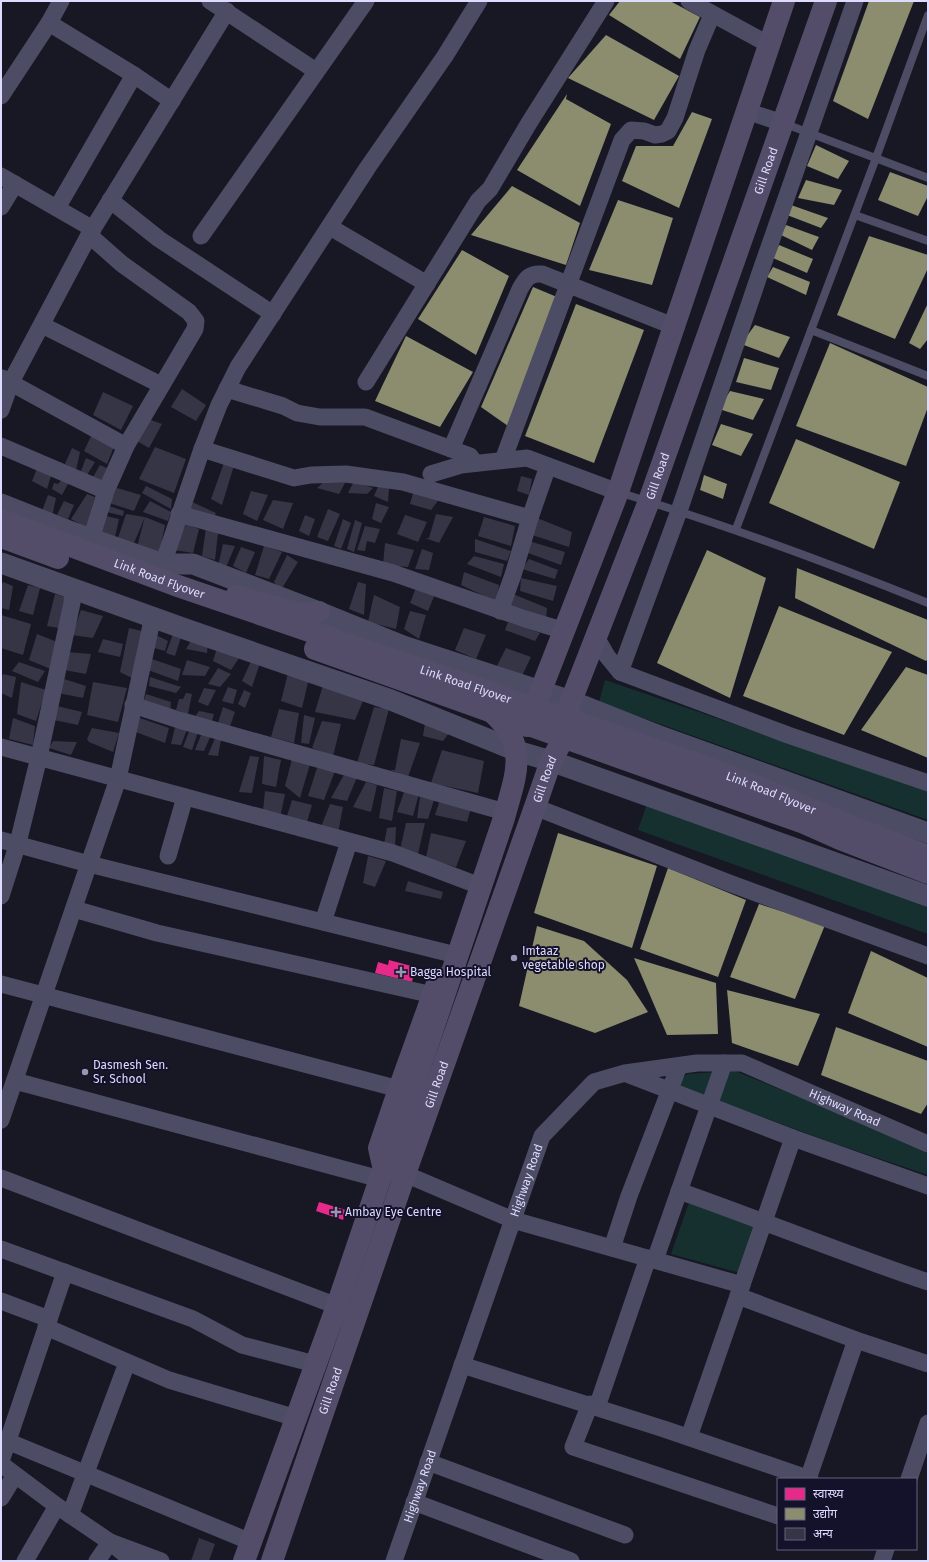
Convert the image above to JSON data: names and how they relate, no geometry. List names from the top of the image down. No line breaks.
{"streets":{"main road":["Gill Road","Link Road Flyover"],"street":["Highway Road"]},"places":{"other":["Imtaaz vegetable shop","Dasmesh Sen. Sr. School"],"health":["Bagga Hospital","Ambay Eye Centre"]},"legend":["स्वास्थ्य","उद्योग","अन्य"]}
